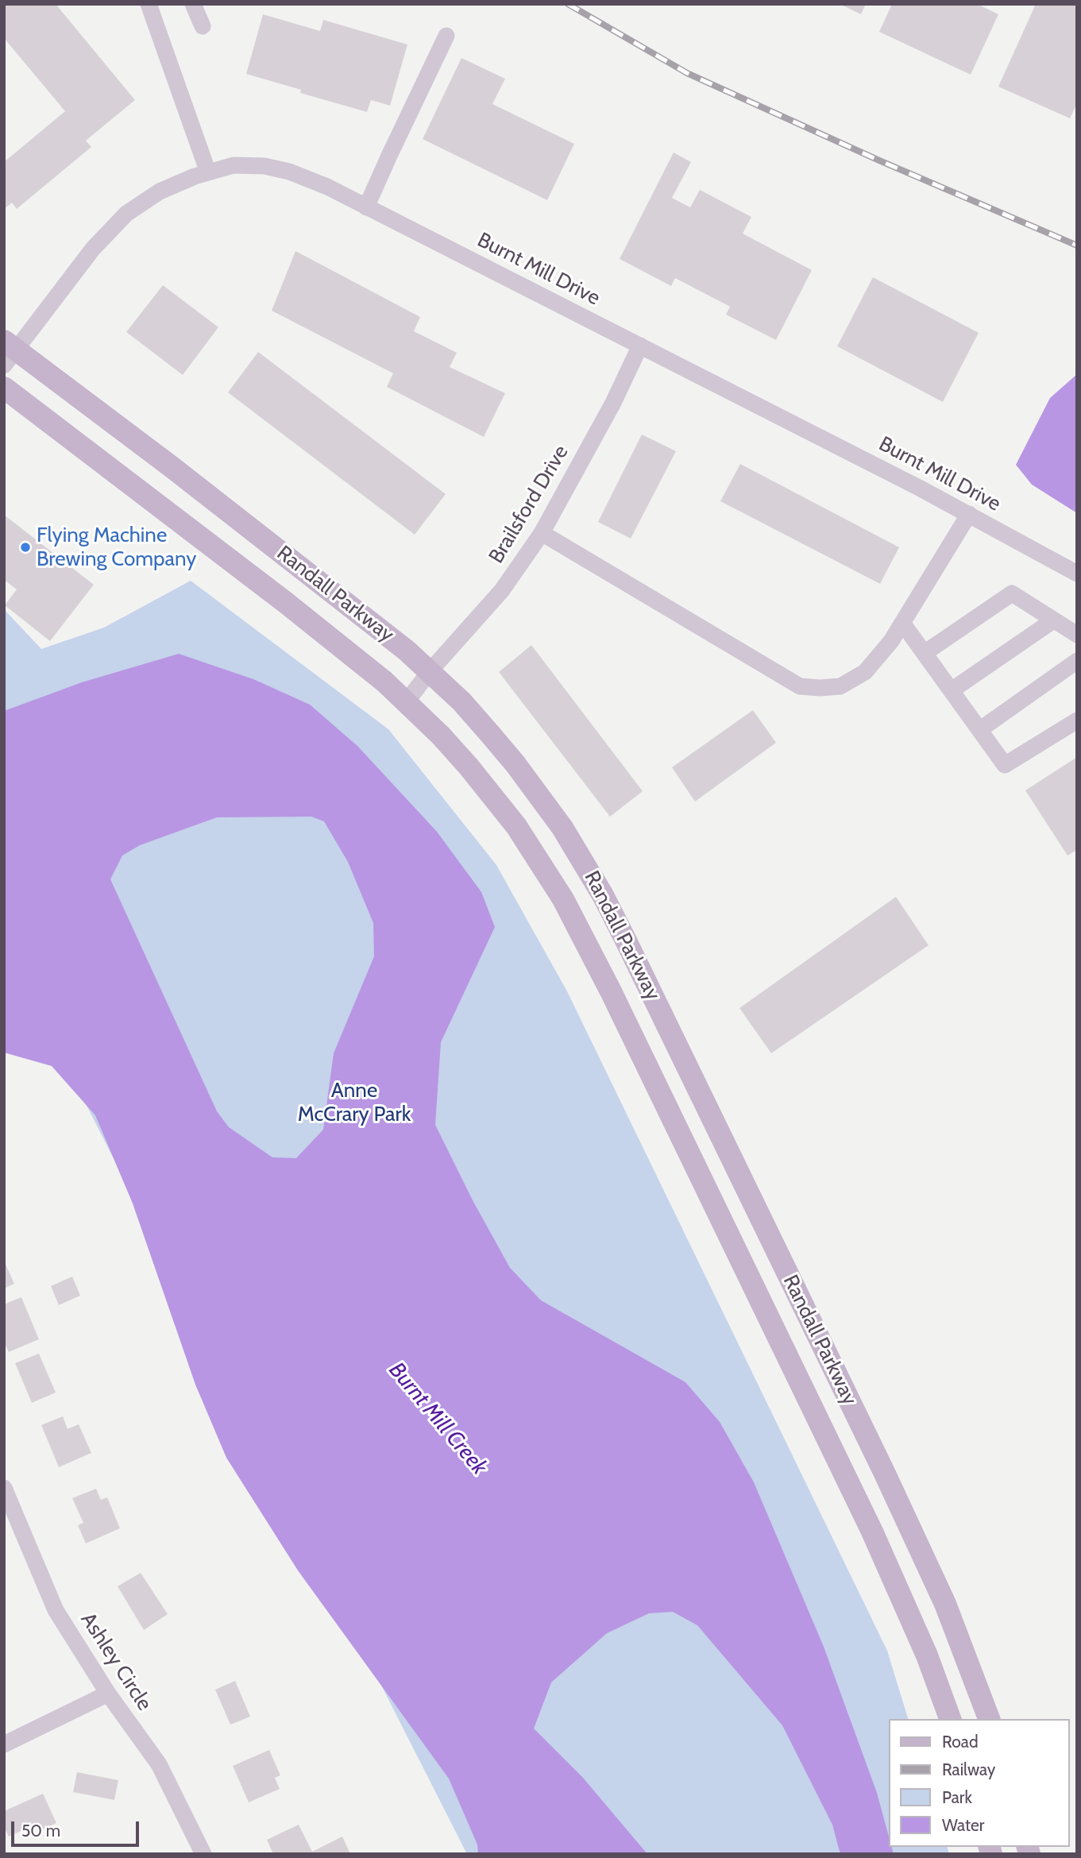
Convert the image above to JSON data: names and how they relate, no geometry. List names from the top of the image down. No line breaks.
{"streets":{"main road":["Randall Parkway"],"street":["Burnt Mill Drive","Brailsford Drive","Ashley Circle"]},"crossings":[["Burnt Mill Drive","Brailsford Drive"],["Burnt Mill Drive","Randall Parkway"],["Brailsford Drive","Randall Parkway"]],"water":["Burnt Mill Creek"],"parks":["Anne McCrary Park"],"places":["Flying Machine Brewing Company"],"legend":["Road","Railway","Park","Water"],"scale_bar":"50 m"}
